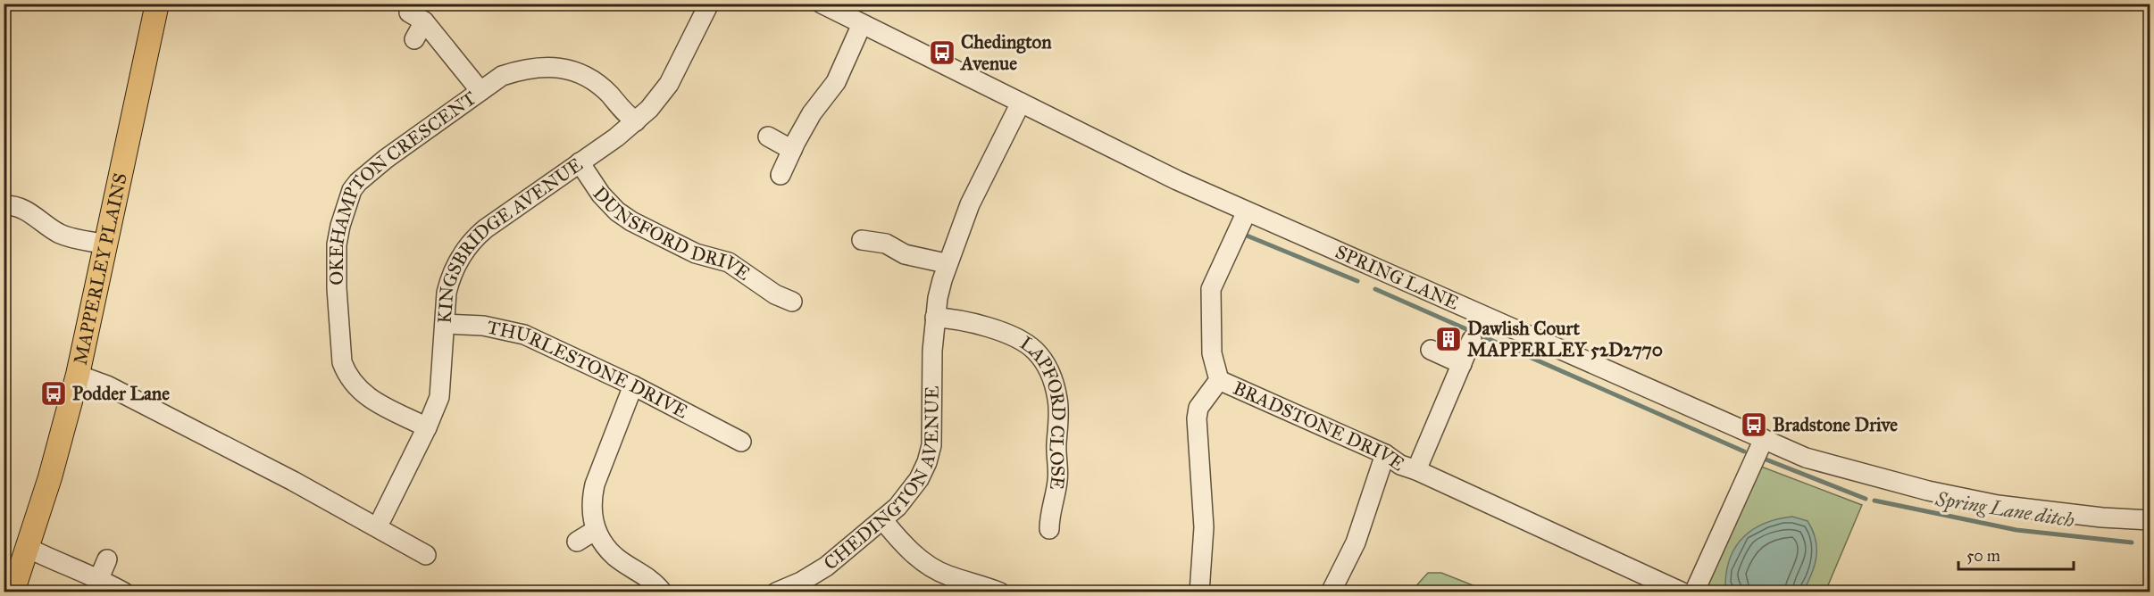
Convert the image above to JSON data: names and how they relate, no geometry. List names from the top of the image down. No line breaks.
{"streets":{"main road":["MAPPERLEY PLAINS"],"street":["OKEHAMPTON CRESCENT","DUNSFORD DRIVE","KINGSBRIDGE AVENUE","SPRING LANE","THURLESTONE DRIVE","LAPFORD CLOSE","BRADSTONE DRIVE","CHEDINGTON AVENUE"]},"crossings":[["OKEHAMPTON CRESCENT","KINGSBRIDGE AVENUE"],["DUNSFORD DRIVE","KINGSBRIDGE AVENUE"],["KINGSBRIDGE AVENUE","THURLESTONE DRIVE"],["SPRING LANE","CHEDINGTON AVENUE"],["LAPFORD CLOSE","CHEDINGTON AVENUE"]],"water":["Spring Lane ditch"],"places":{"bus stop":["Chedington Avenue","Podder Lane","Bradstone Drive"],"building":["Dawlish Court MAPPERLEY 52D2770"]},"scale_bar":"50 m"}
